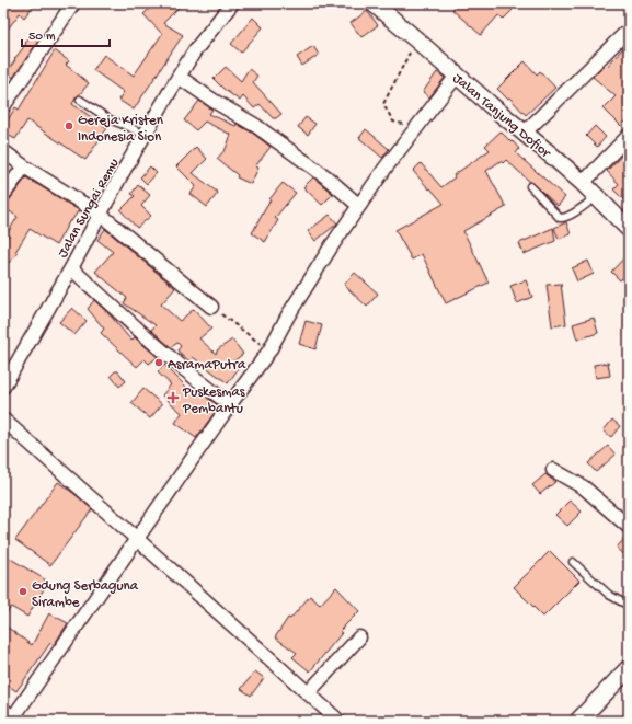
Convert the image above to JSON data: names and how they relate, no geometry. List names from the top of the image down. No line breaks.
{"streets":{"street":["Jalan Tanjung Dofior","Jalan Sungai Remu"]},"places":{"other":["Gereja Kristen Indonesia Sion","AsramaPutra","Gdung Serbaguna Sirambe"],"health":["Puskesmas Pembantu"]},"scale_bar":"50 m"}
